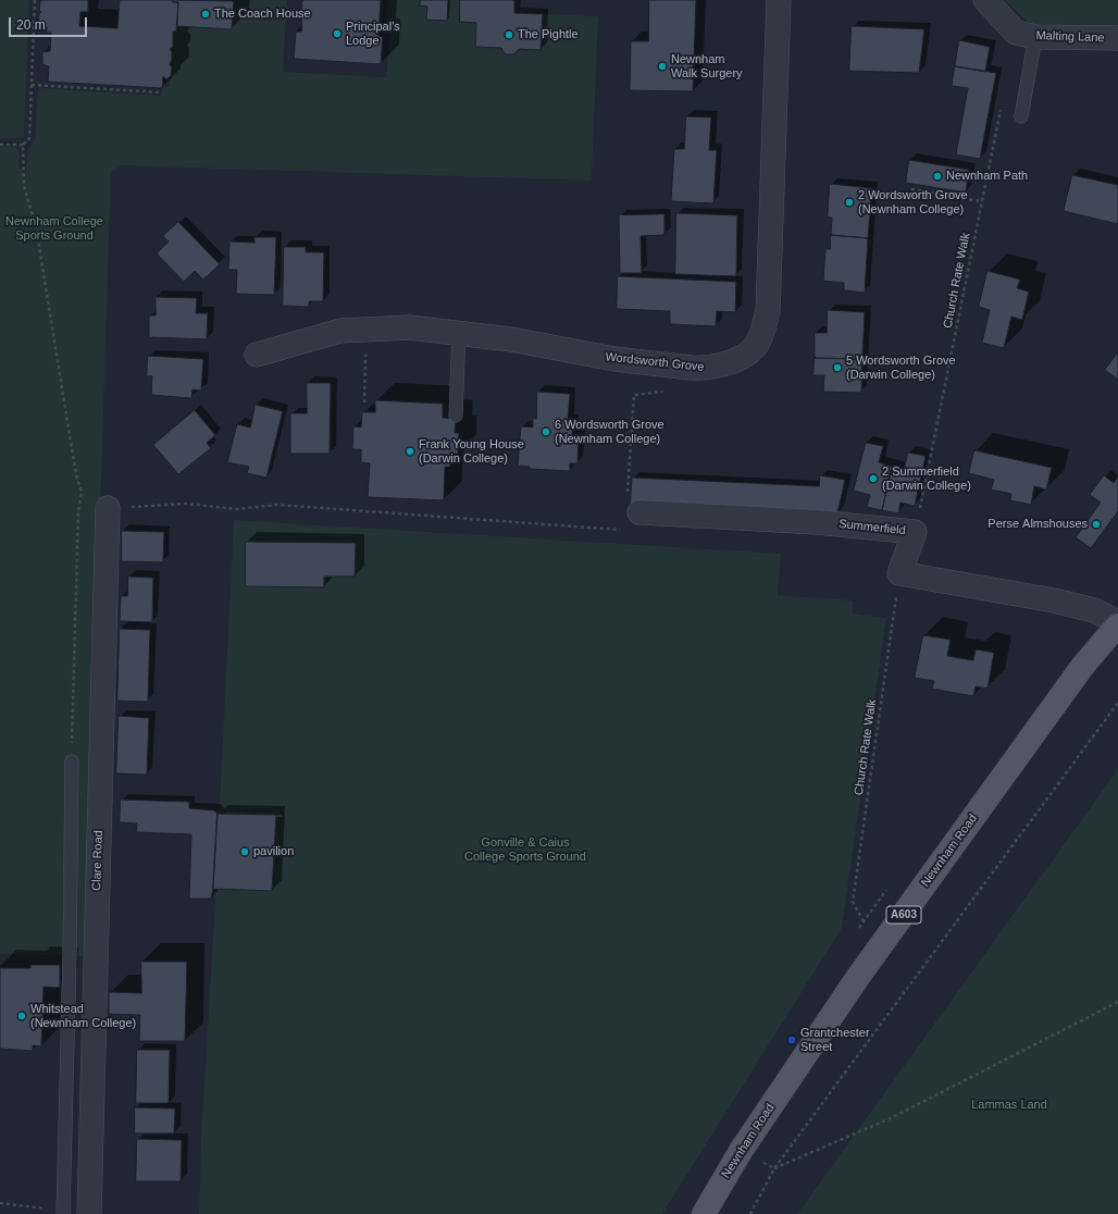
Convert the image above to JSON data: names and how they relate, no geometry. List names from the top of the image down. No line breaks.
{"streets":{"main road":["Newnham Road","A603"],"street":["Malting Lane","Wordsworth Grove","Summerfield","Clare Road"],"path":["Church Rate Walk"]},"crossings":[["Church Rate Walk","Summerfield"]],"parks":["Newnham College Sports Ground","Gonville & Caius College Sports Ground","Lammas Land"],"places":["The Coach House","Principal's Lodge","The Pightle","Newnham Walk Surgery","Newnham Path","2 Wordsworth Grove (Newnham College)","5 Wordsworth Grove (Darwin College)","6 Wordsworth Grove (Newnham College)","Frank Young House (Darwin College)","2 Summerfield (Darwin College)","Perse Almshouses","pavilion","Whitstead (Newnham College)","Grantchester Street"],"scale_bar":"20 m"}
